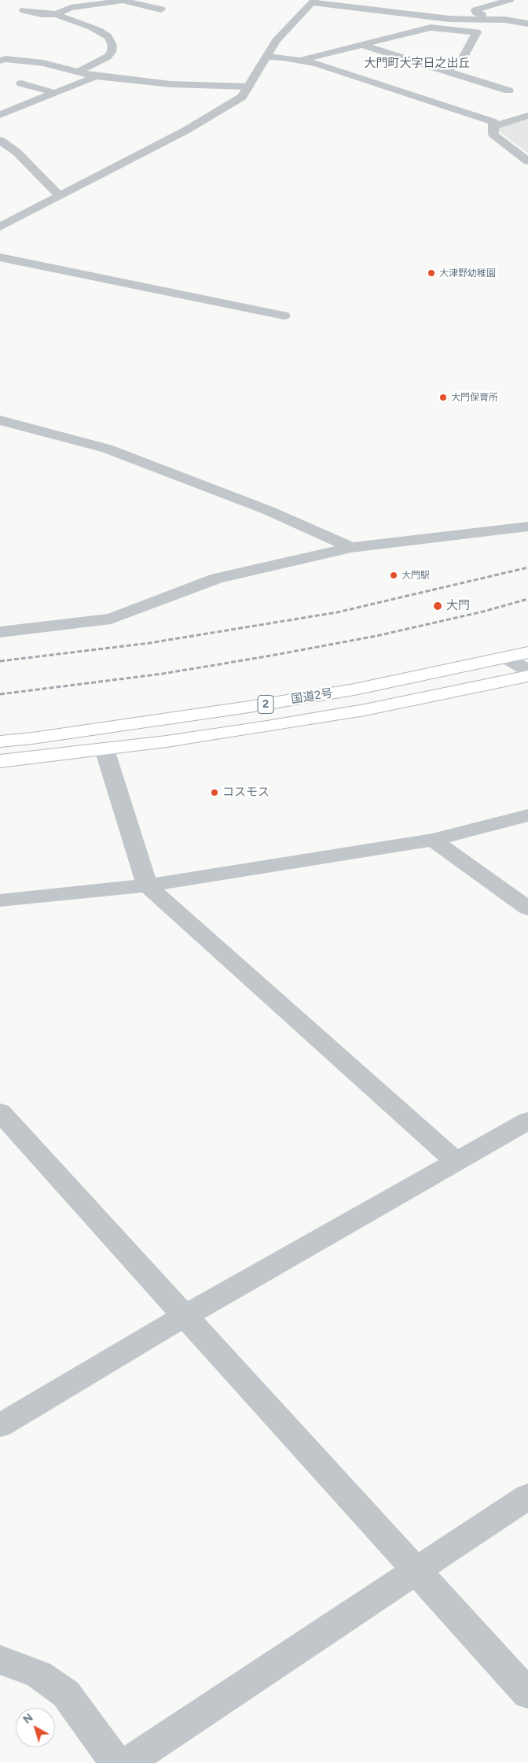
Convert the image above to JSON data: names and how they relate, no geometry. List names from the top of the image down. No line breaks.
{"streets":{"highway":["国道2号","2"]},"districts":["大門町大字日之出丘"],"places":["大津野幼稚園","大門保育所","大門駅","大門","コスモス"],"north":"top left"}
